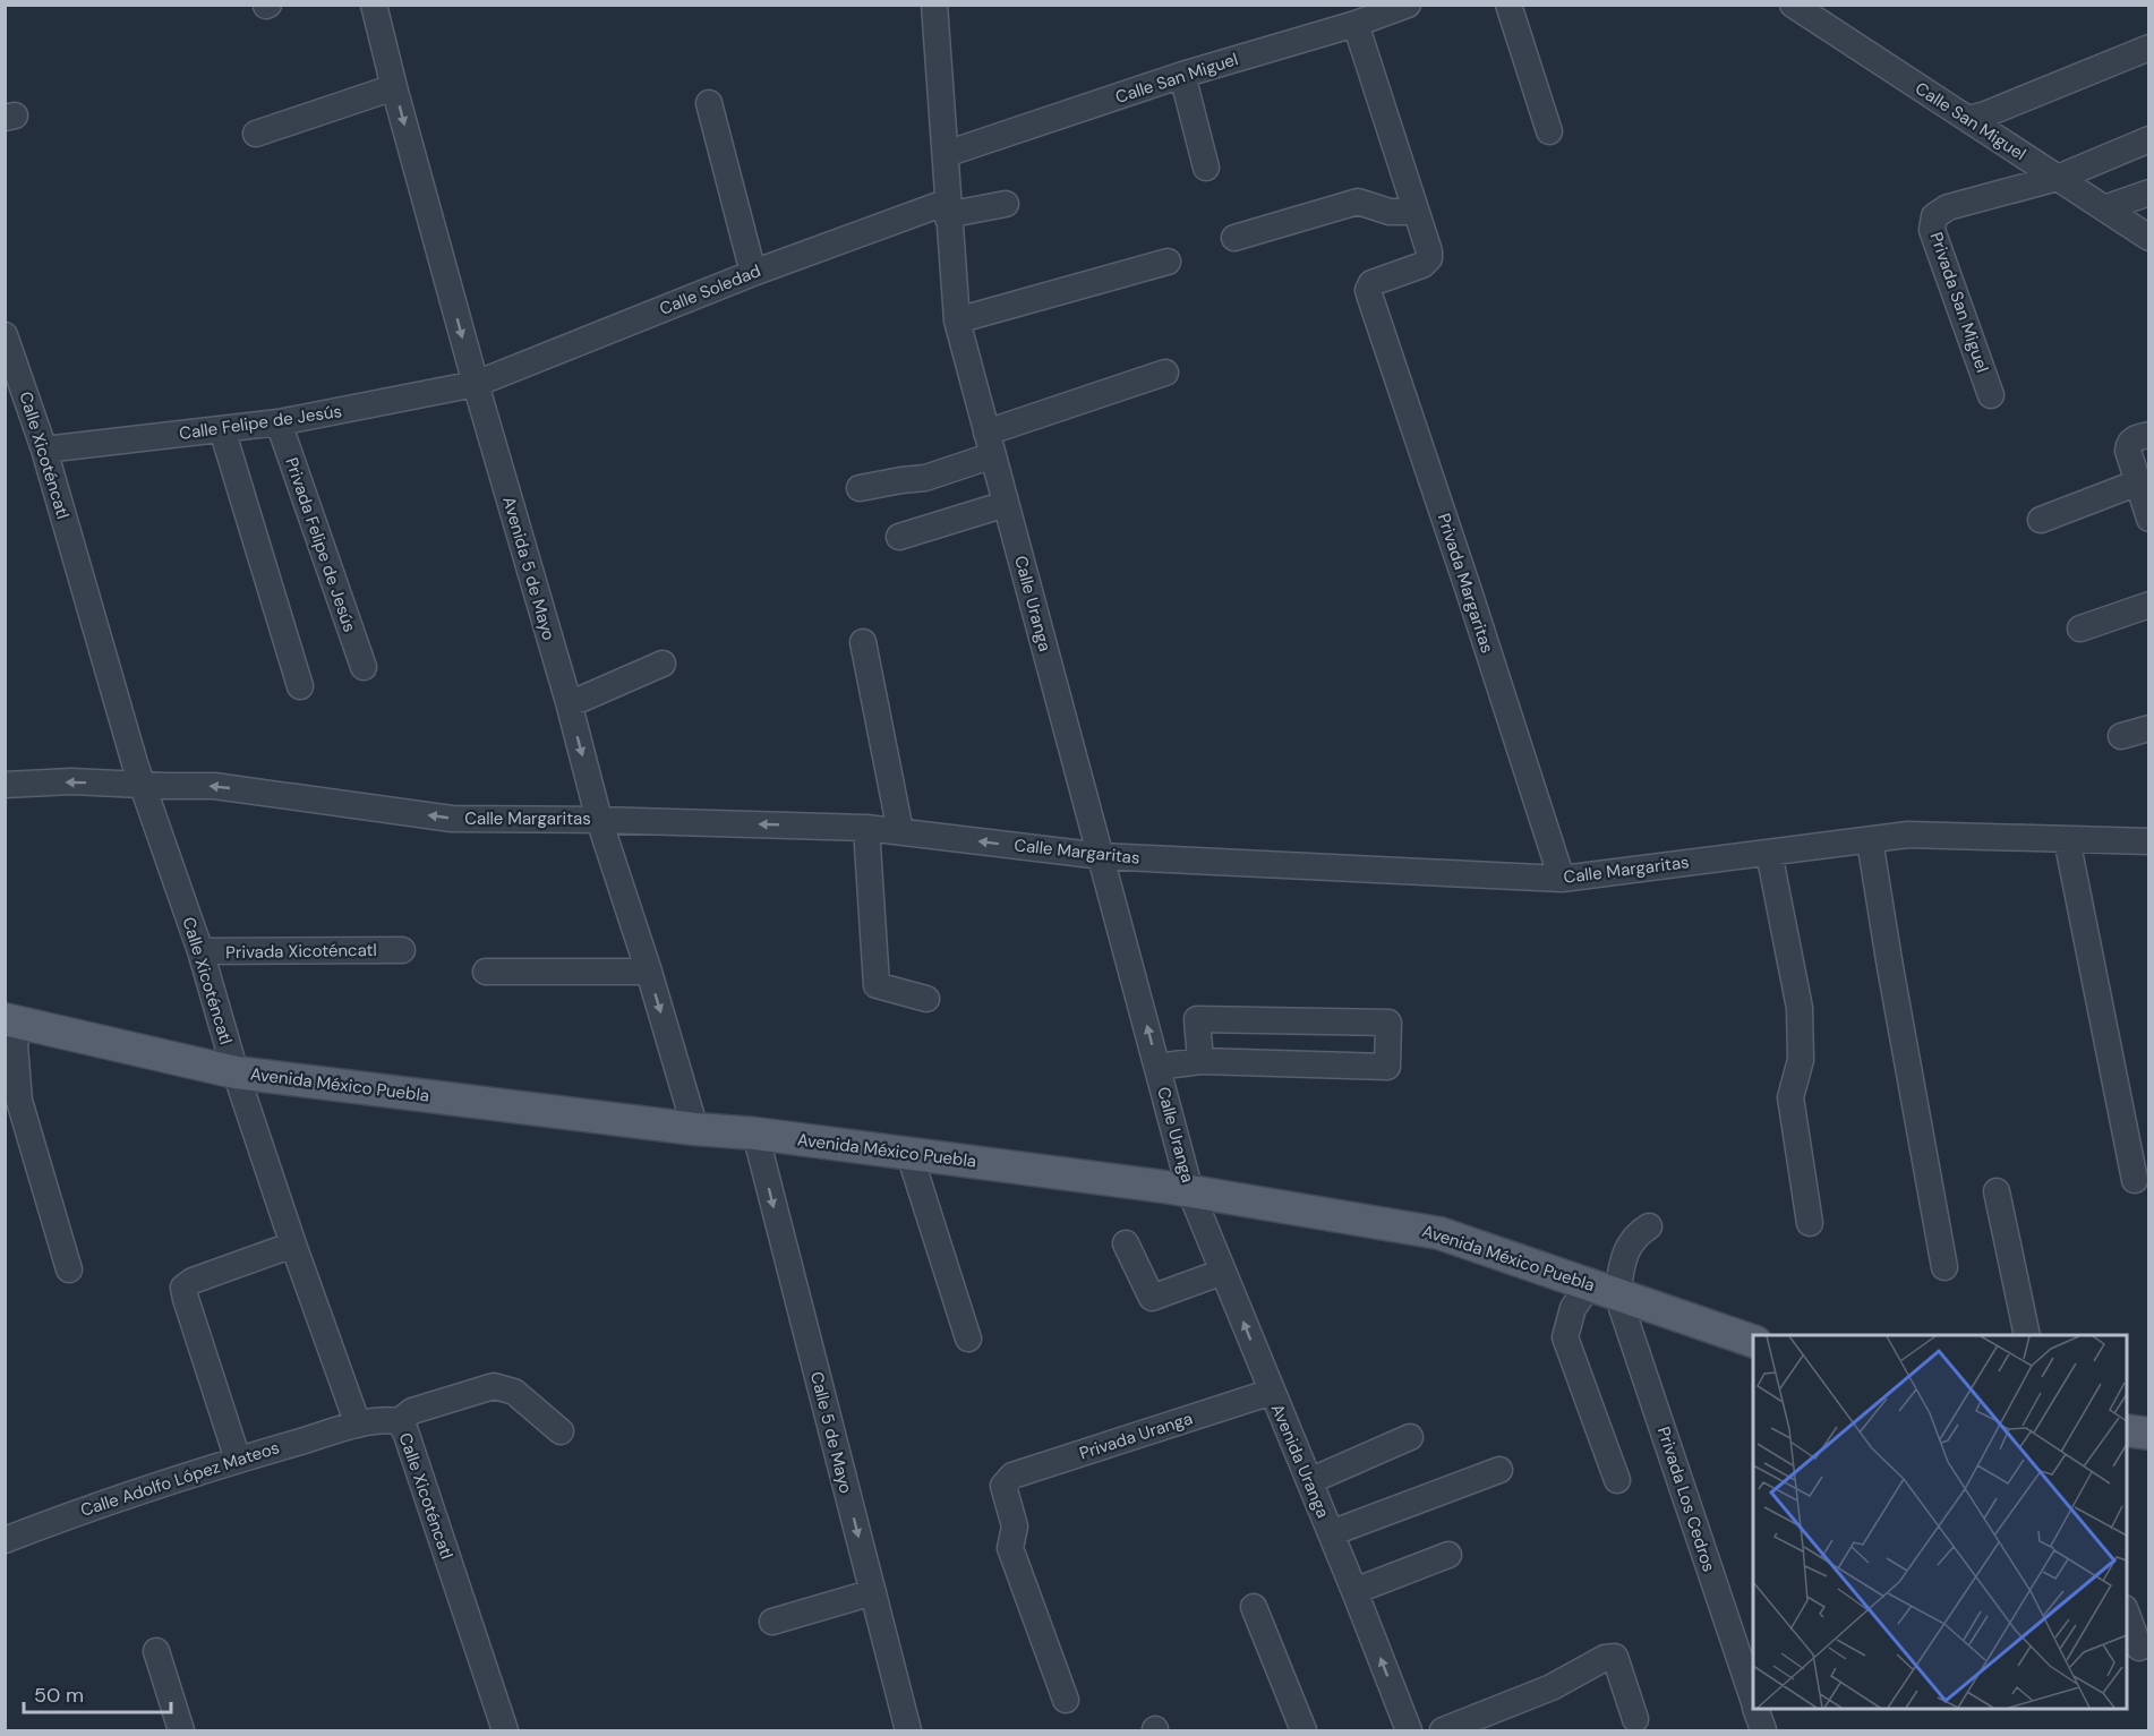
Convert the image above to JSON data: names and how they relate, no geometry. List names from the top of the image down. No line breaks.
{"streets":{"main road":["Avenida México Puebla"],"street":["Calle San Miguel","Calle Soledad","Privada San Miguel","Calle Felipe de Jesús","Calle Xicoténcatl","Privada Felipe de Jesús","Avenida 5 de Mayo","Privada Margaritas","Calle Uranga","Calle Margaritas","Privada Xicoténcatl","Calle 5 de Mayo","Privada Uranga","Avenida Uranga","Calle Adolfo López Mateos","Privada Los Cedros"]},"crossings":[["Calle San Miguel","Privada San Miguel"],["Calle San Miguel","Calle Uranga"],["Calle Soledad","Calle Felipe de Jesús"],["Calle Soledad","Avenida 5 de Mayo"],["Calle Soledad","Calle Uranga"],["Calle Felipe de Jesús","Calle Xicoténcatl"],["Calle Felipe de Jesús","Privada Felipe de Jesús"],["Calle Felipe de Jesús","Avenida 5 de Mayo"],["Calle Xicoténcatl","Calle Margaritas"],["Calle Xicoténcatl","Privada Xicoténcatl"],["Calle Xicoténcatl","Avenida México Puebla"],["Calle Xicoténcatl","Calle Adolfo López Mateos"],["Avenida 5 de Mayo","Calle Margaritas"],["Avenida 5 de Mayo","Avenida México Puebla"],["Privada Margaritas","Calle Margaritas"],["Calle Uranga","Calle Margaritas"],["Calle Uranga","Avenida México Puebla"],["Calle Uranga","Avenida Uranga"],["Avenida México Puebla","Calle 5 de Mayo"],["Avenida México Puebla","Avenida Uranga"],["Avenida México Puebla","Privada Los Cedros"],["Privada Uranga","Avenida Uranga"]],"one_way":["Avenida 5 de Mayo","Calle Margaritas"],"scale_bar":"50 m"}
